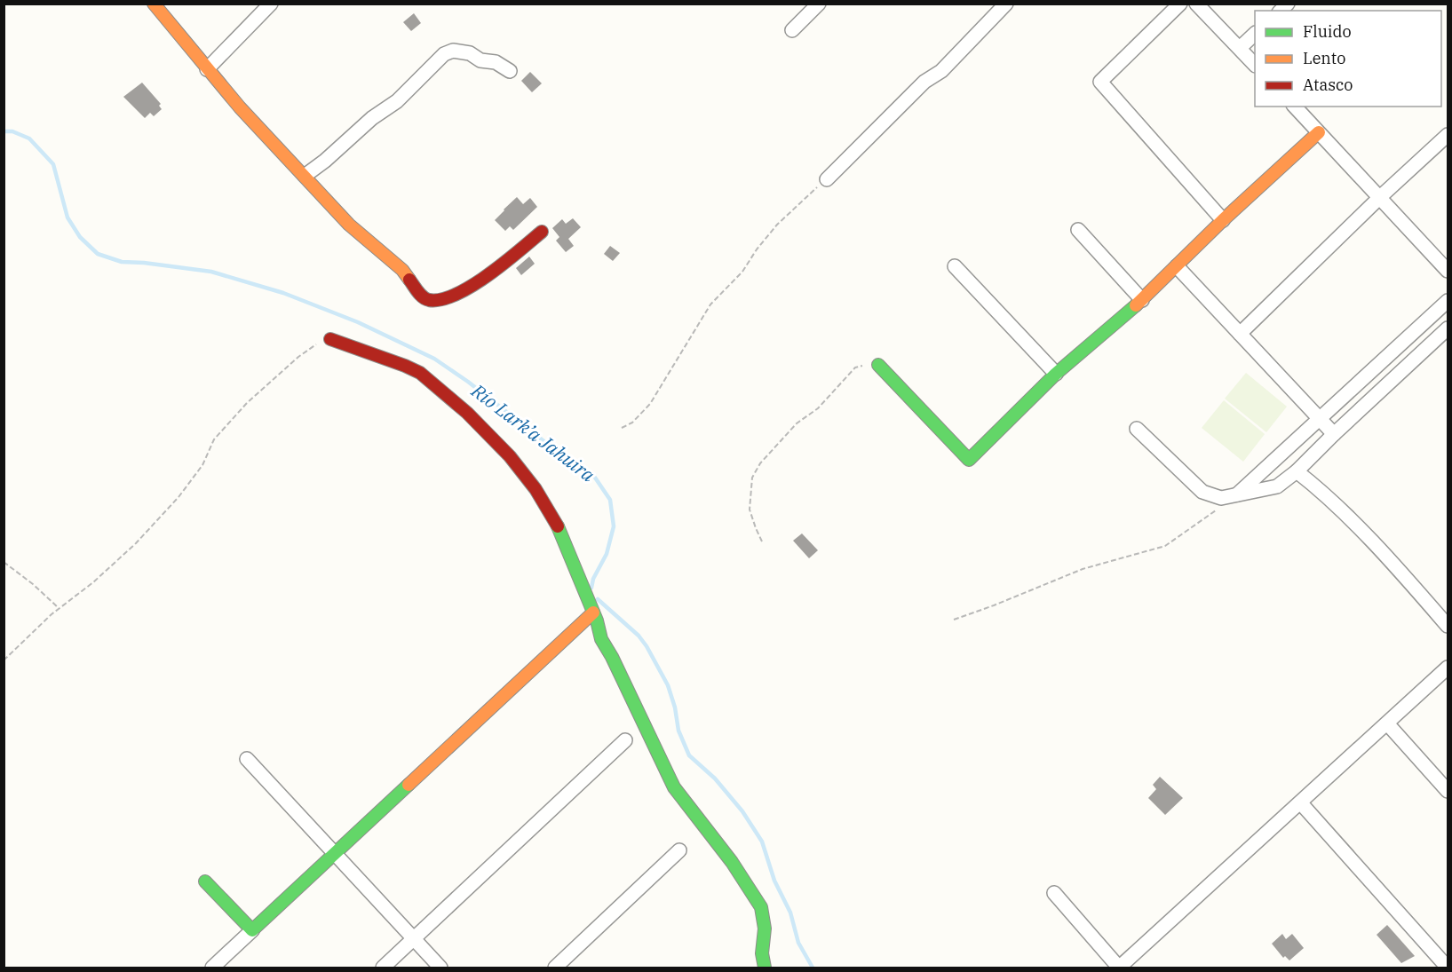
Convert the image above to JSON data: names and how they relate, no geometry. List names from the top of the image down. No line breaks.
{"water":["Río Lark’a Jahuira"],"legend":["Fluido","Lento","Atasco"]}
